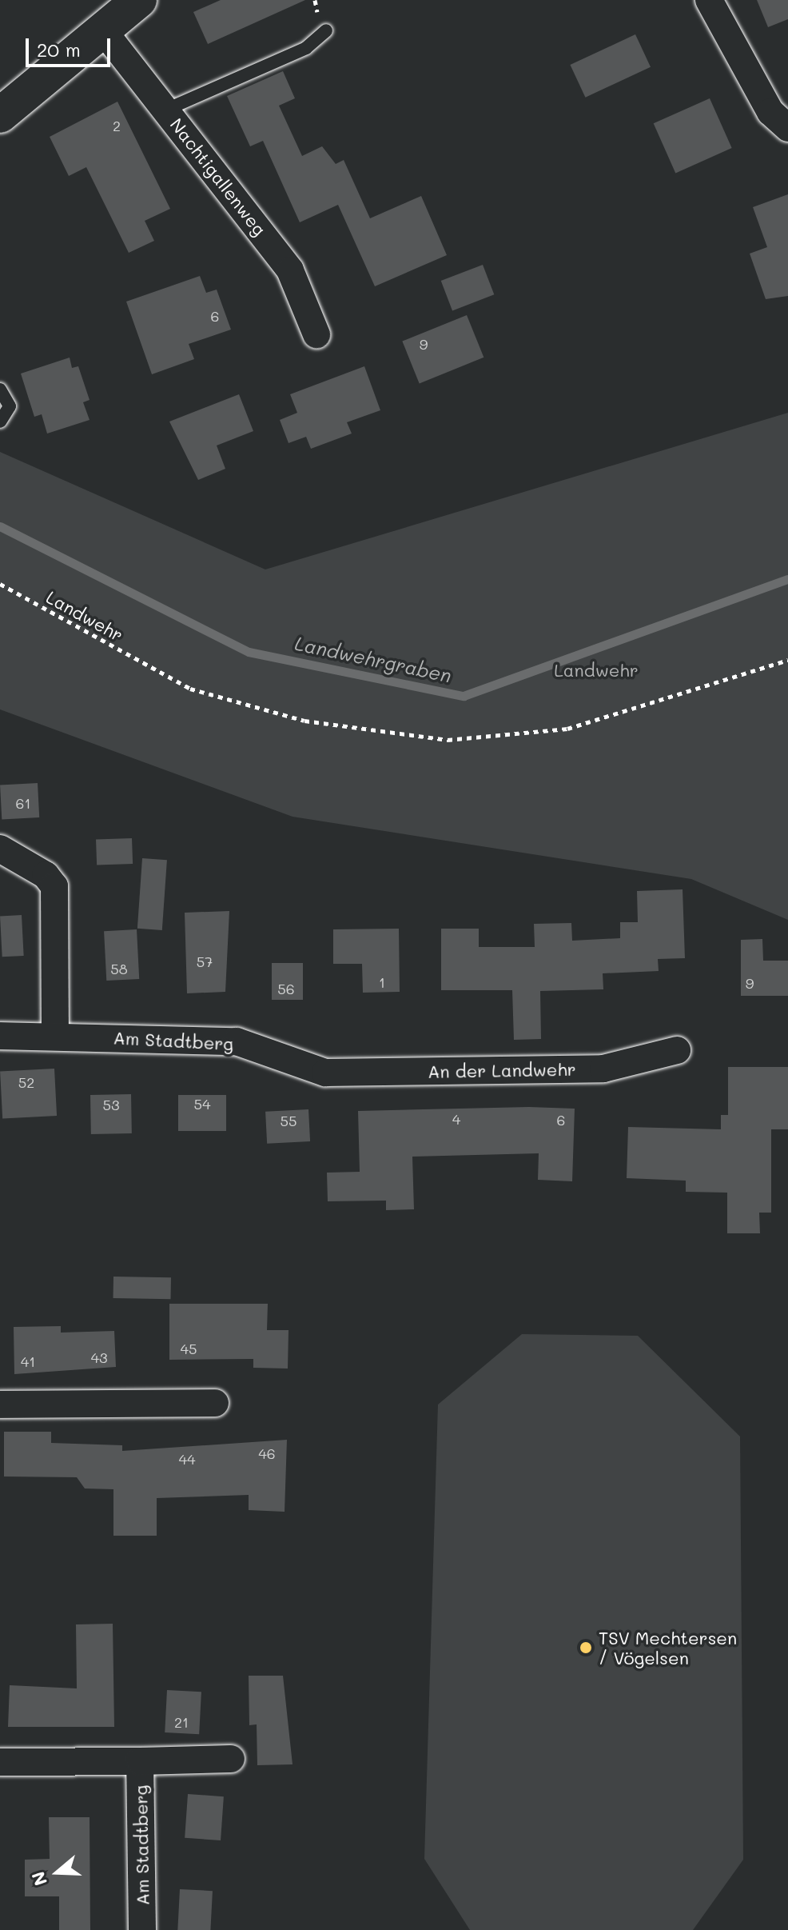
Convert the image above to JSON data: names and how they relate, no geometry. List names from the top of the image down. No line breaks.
{"streets":{"street":["Nachtigallenweg","Am Stadtberg","An der Landwehr"],"path":["Landwehr"]},"crossings":[["Am Stadtberg","An der Landwehr"]],"water":["Landwehrgraben"],"parks":["Landwehr"],"places":["TSV Mechtersen / Vögelsen"],"house_numbers":["2","6","9","61","57","58","1","9","56","52","54","53","4","6","55","45","43","41","46","44","21"],"scale_bar":"20 m","north":"left"}
